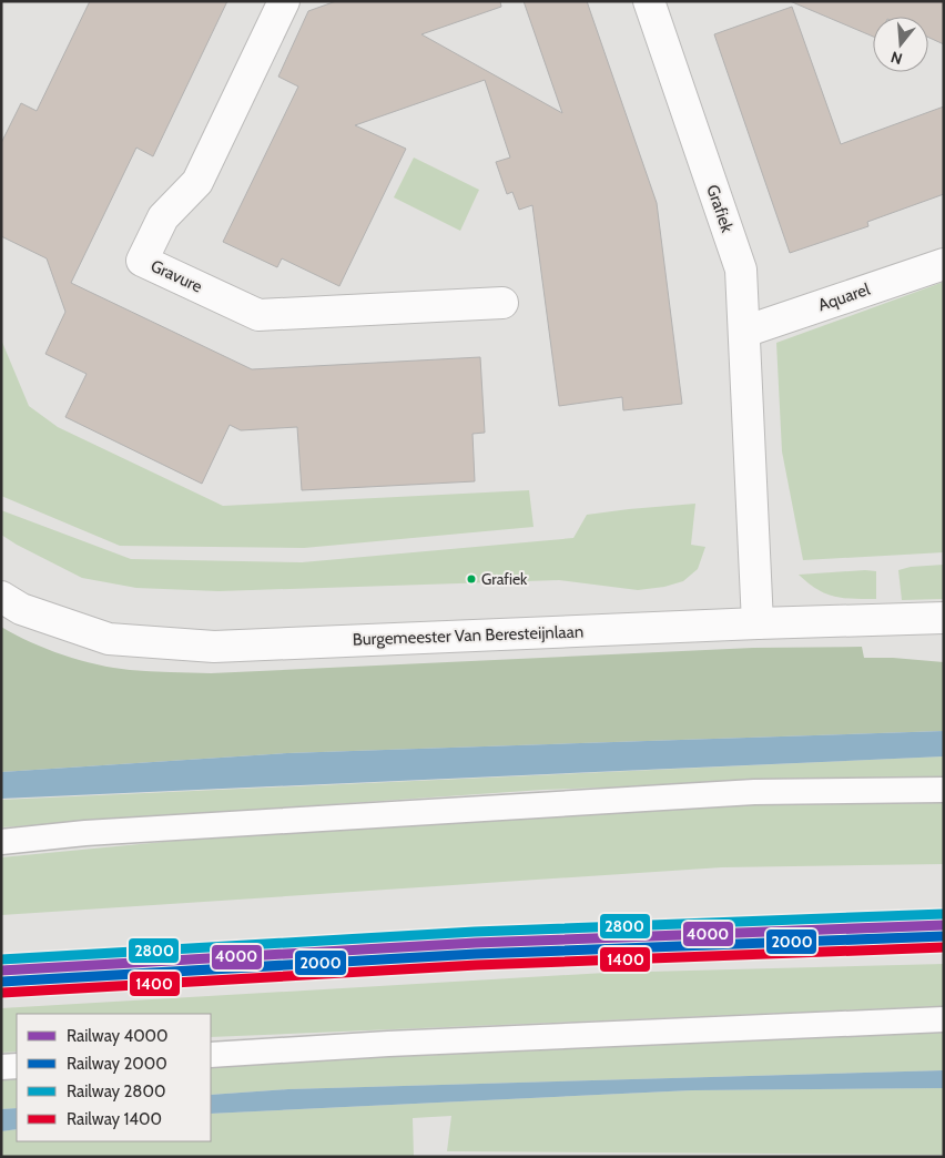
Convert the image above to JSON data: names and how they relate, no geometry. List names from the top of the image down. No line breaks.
{"streets":{"street":["Grafiek","Gravure","Aquarel","Burgemeester Van Beresteijnlaan"]},"crossings":[["Grafiek","Aquarel"],["Grafiek","Burgemeester Van Beresteijnlaan"]],"places":["Grafiek"],"lines":["rail line 2800","rail line 4000","rail line 2000","rail line 1400"],"legend":["Railway 4000","Railway 2000","Railway 2800","Railway 1400"],"north":"bottom"}
